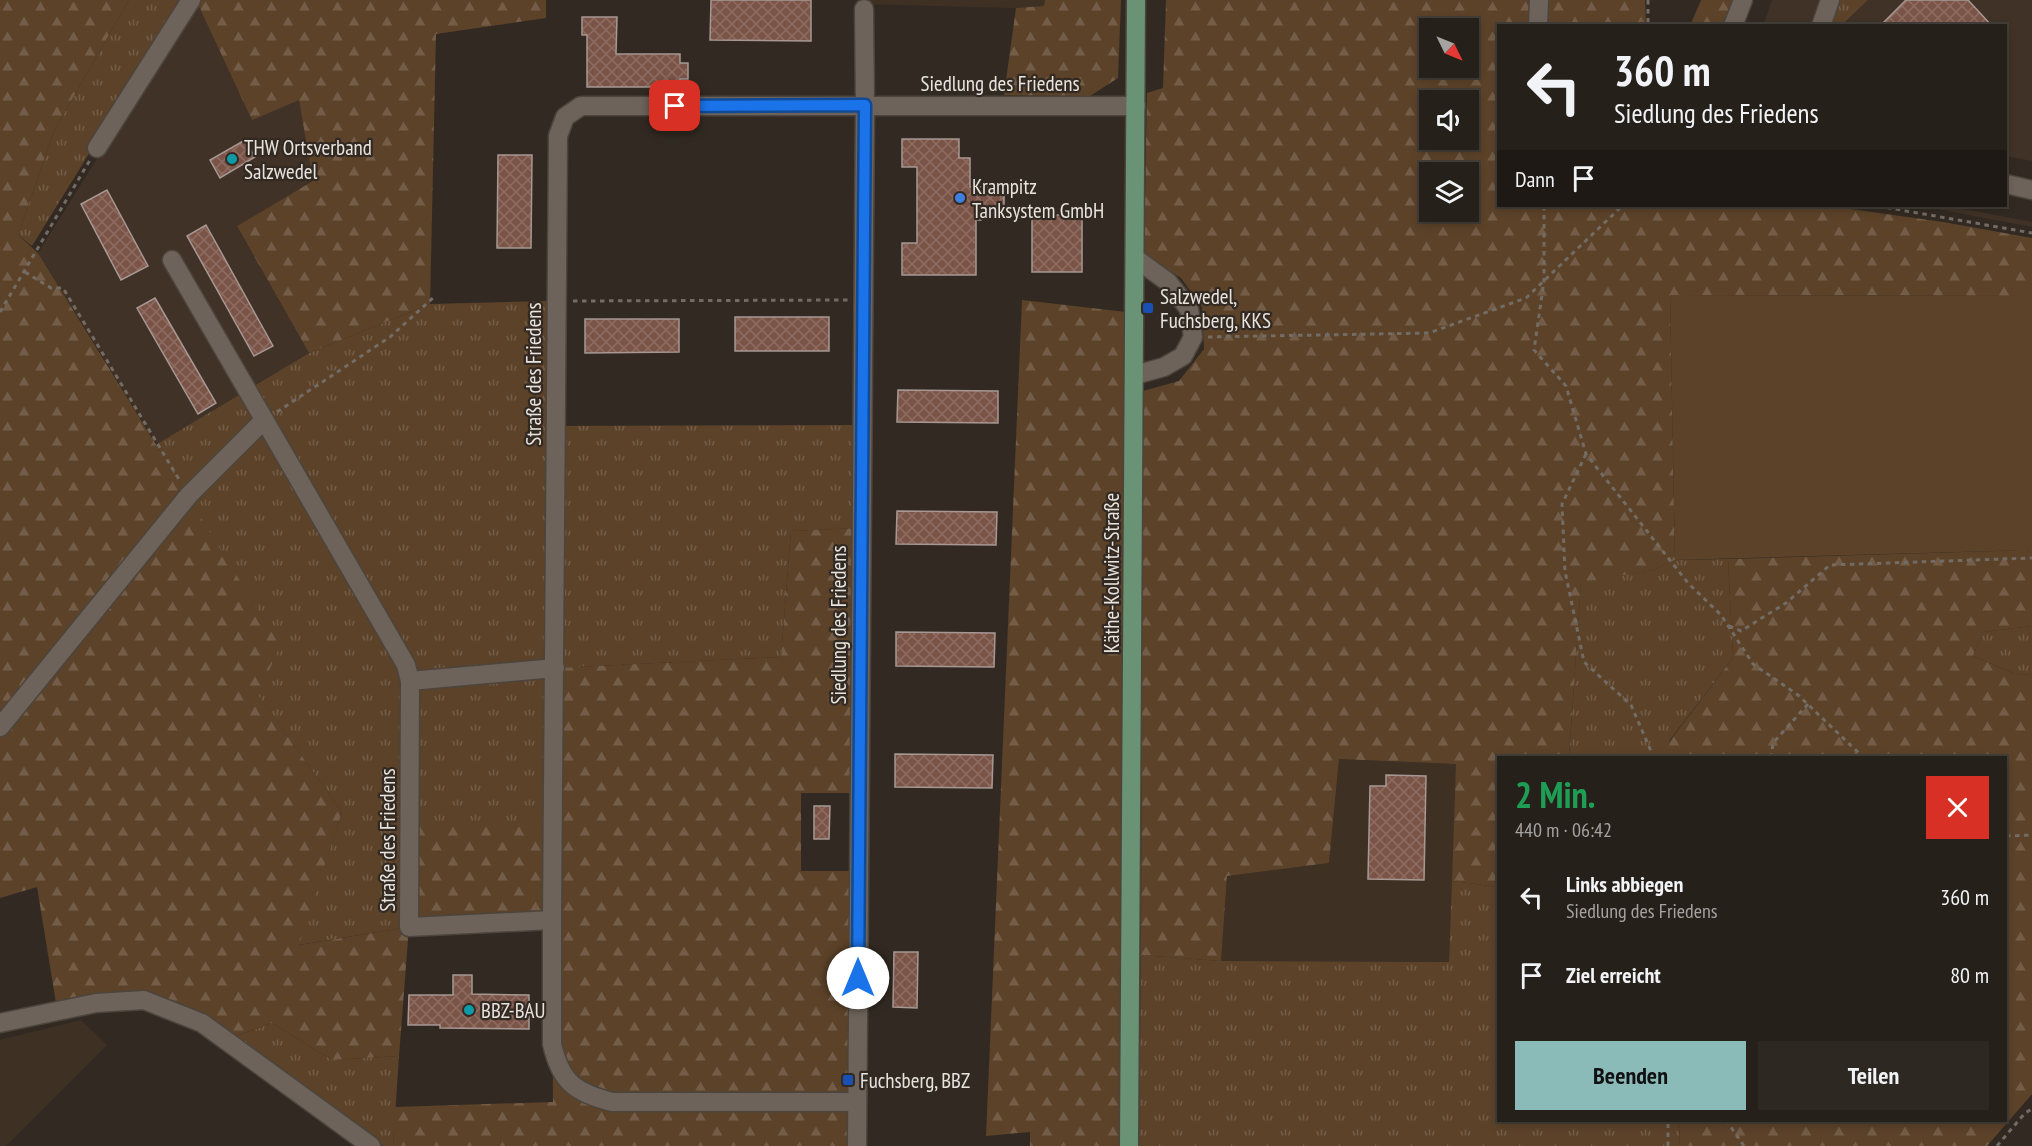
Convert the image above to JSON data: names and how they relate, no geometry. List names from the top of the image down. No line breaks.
{"streets":{"main road":["Käthe-Kollwitz-Straße"],"street":["Siedlung des Friedens","Straße des Friedens"]},"crossings":[["Siedlung des Friedens","Straße des Friedens"],["Siedlung des Friedens","Käthe-Kollwitz-Straße"]],"places":{"other":["THW Ortsverband Salzwedel","Krampitz Tanksystem GmbH","BBZ-BAU"],"transit":["Salzwedel, Fuchsberg, KKS","Fuchsberg, BBZ"]},"north":"bottom right","page":{"turn":["360 m","Siedlung des Friedens"],"then":"Dann","heading":["2 Min.","440 m · 06:42"],"list":[{"name":"Links abbiegen","note":"Siedlung des Friedens","value":"360 m"},{"name":"Ziel erreicht","value":"80 m"}],"buttons":["Beenden","Teilen"]}}
